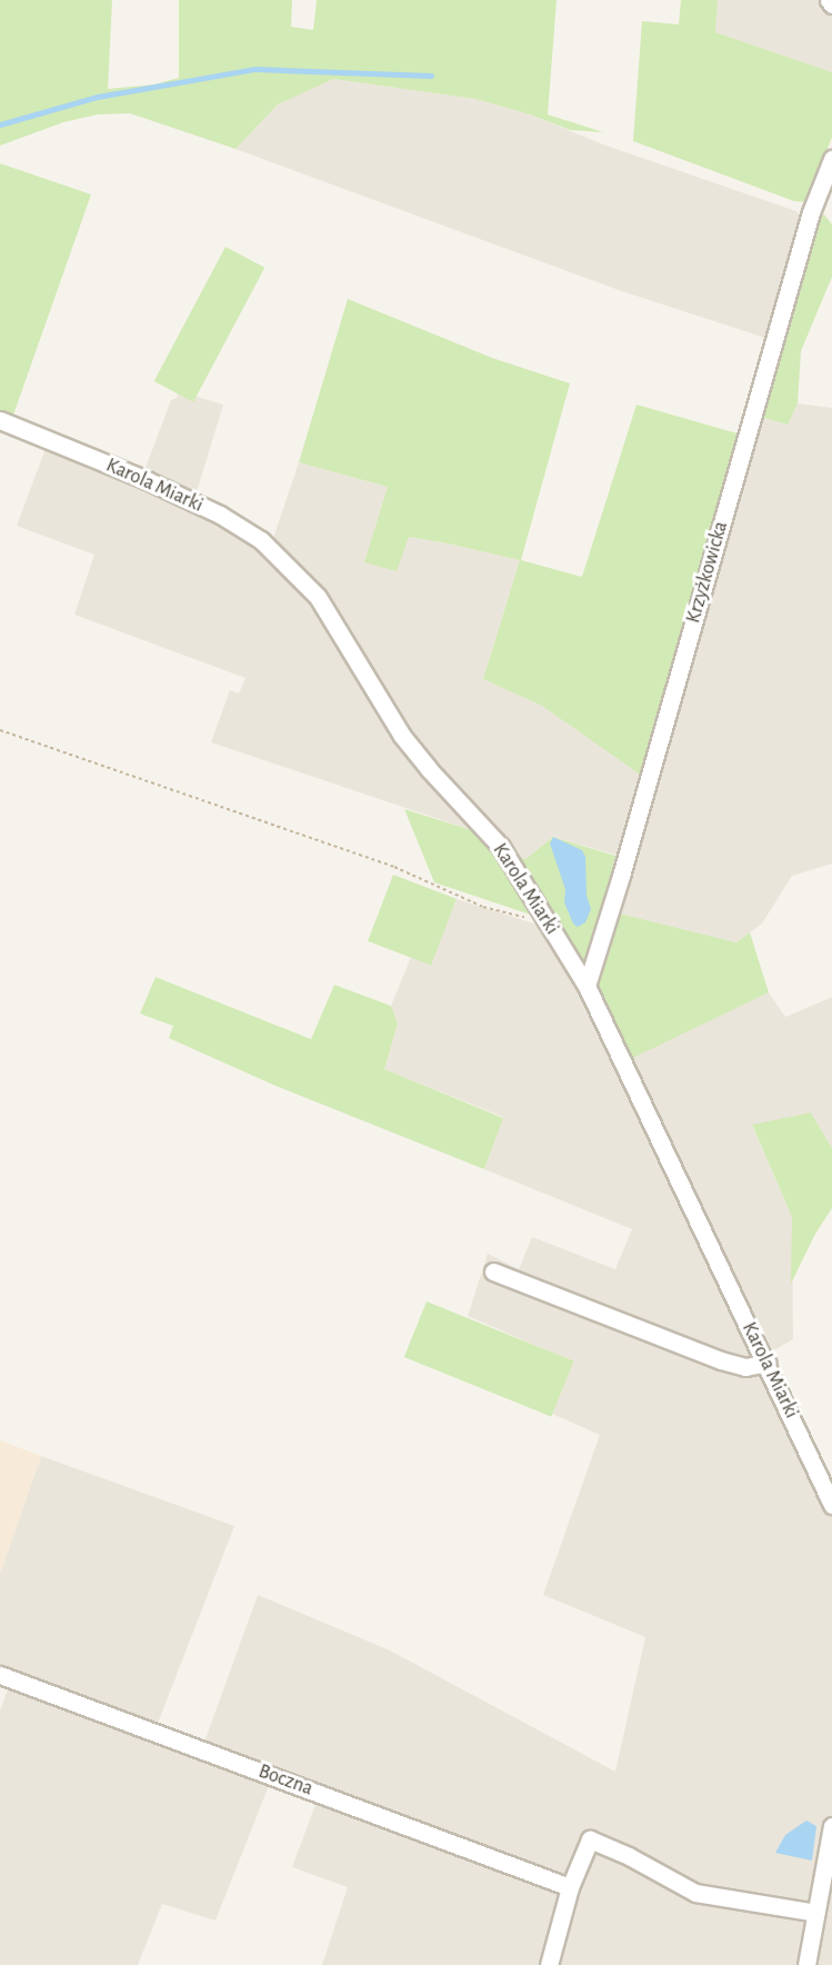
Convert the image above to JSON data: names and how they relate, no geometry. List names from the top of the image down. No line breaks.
{"streets":{"street":["Karola Miarki","Krzyżkowicka","Boczna"]},"crossings":[["Karola Miarki","Krzyżkowicka"]]}
